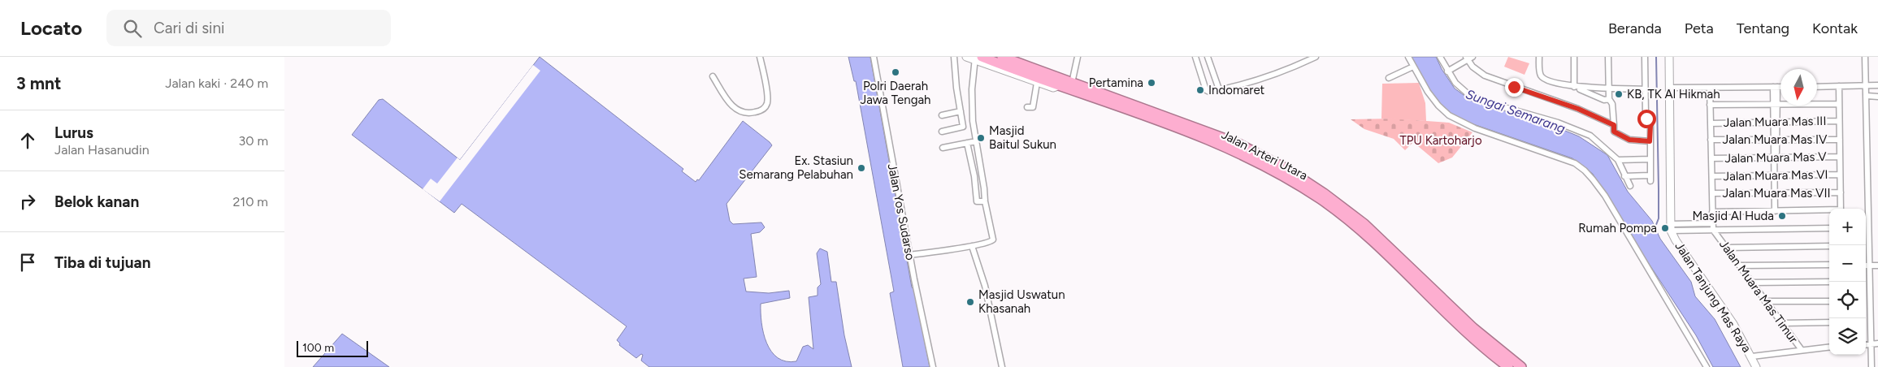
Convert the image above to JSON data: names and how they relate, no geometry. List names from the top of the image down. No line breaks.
{"streets":{"highway":["Jalan Arteri Utara"],"street":["Jalan Muara Mas III","Jalan Muara Mas IV","Jalan Muara Mas V","Jalan Muara Mas VI","Jalan Muara Mas VII","Jalan Yos Sudarso","Jalan Muara Mas Timur","Jalan Tanjung Mas Raya"]},"crossings":[["Jalan Muara Mas III","Jalan Muara Mas Timur"],["Jalan Muara Mas IV","Jalan Muara Mas Timur"],["Jalan Muara Mas V","Jalan Muara Mas Timur"],["Jalan Muara Mas VI","Jalan Muara Mas Timur"],["Jalan Muara Mas VII","Jalan Muara Mas Timur"]],"water":["Sungai Semarang"],"parks":["TPU Kartoharjo"],"places":["Polri Daerah Jawa Tengah","Pertamina","Indomaret","KB, TK Al Hikmah","Masjid Baitul Sukun","Ex. Stasiun Semarang Pelabuhan","Masjid Al Huda","Rumah Pompa","Masjid Uswatun Khasanah"],"scale_bar":"100 m","north":"bottom","page":{"header":"Locato","search":"Cari di sini","nav":["Beranda","Peta","Tentang","Kontak"],"heading":["3 mnt","Jalan kaki · 240 m"],"list":[["Lurus","Jalan Hasanudin","30 m"],["Belok kanan","210 m"],"Tiba di tujuan"],"map_buttons":["+","−"],"scale":"100 m"}}
